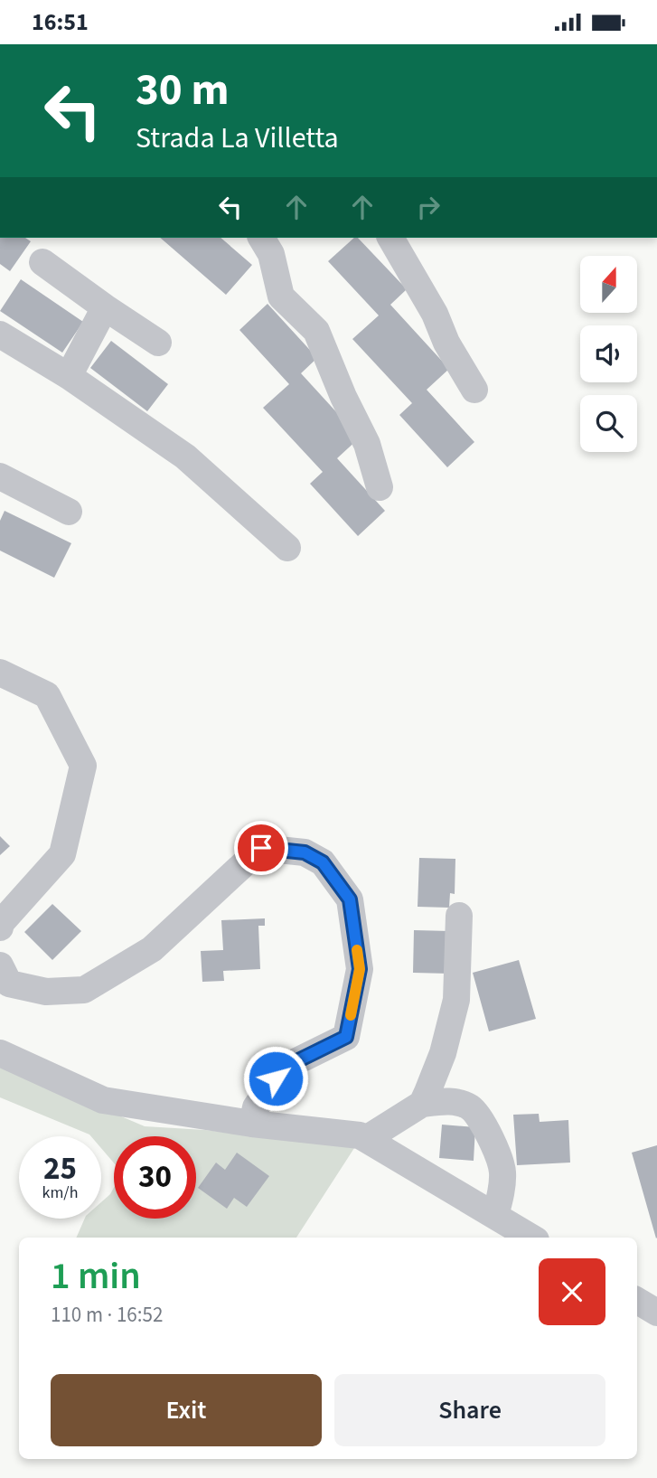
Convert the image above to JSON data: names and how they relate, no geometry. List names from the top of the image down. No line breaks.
{"north":"top","page":{"status":"16:51","turn":["30 m","Strada La Villetta"],"speed":"25 km/h","limit":"30","heading":["1 min","110 m · 16:52"],"buttons":["Exit","Share"]}}
